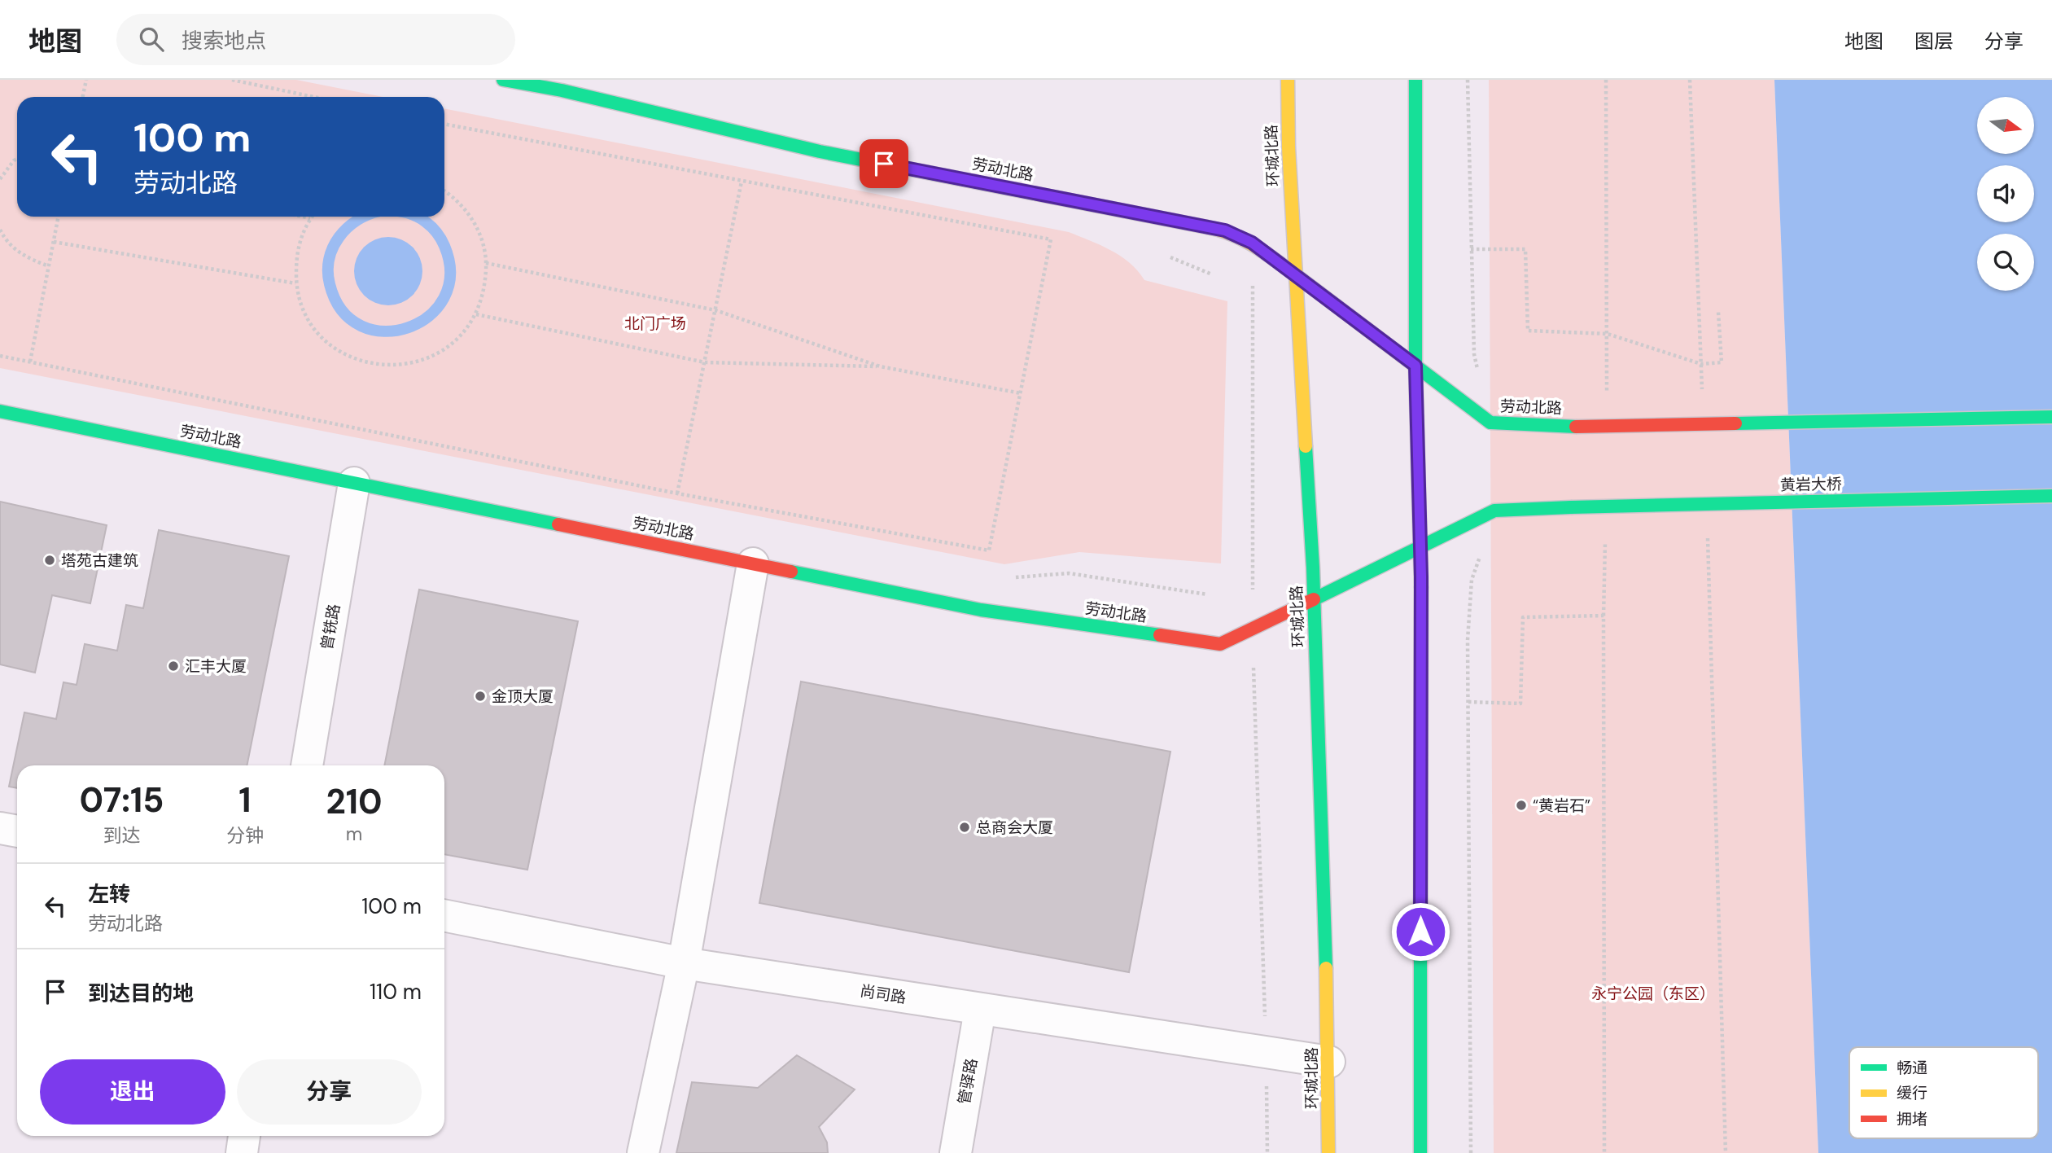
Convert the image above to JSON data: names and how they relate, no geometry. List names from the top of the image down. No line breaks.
{"streets":{"main road":["环城北路","劳动北路","黄岩大桥"],"street":["曾铣路","尚司路","管驿路"]},"crossings":[["环城北路","劳动北路"],["环城北路","尚司路"],["劳动北路","黄岩大桥"],["劳动北路","曾铣路"],["尚司路","管驿路"]],"parks":["北门广场","永宁公园（东区）"],"places":["塔苑古建筑","汇丰大厦","金顶大厦","“黄岩石”","总商会大厦"],"legend":["畅通","缓行","拥堵"],"north":"right","page":{"header":"地图","search":"搜索地点","nav":["地图","图层","分享"],"turn":["100 m","劳动北路"],"eta":["07:15","到达","1","分钟","210","m"],"list":[{"name":"左转","note":"劳动北路","value":"100 m"},{"name":"到达目的地","value":"110 m"}],"buttons":["退出","分享"]}}
